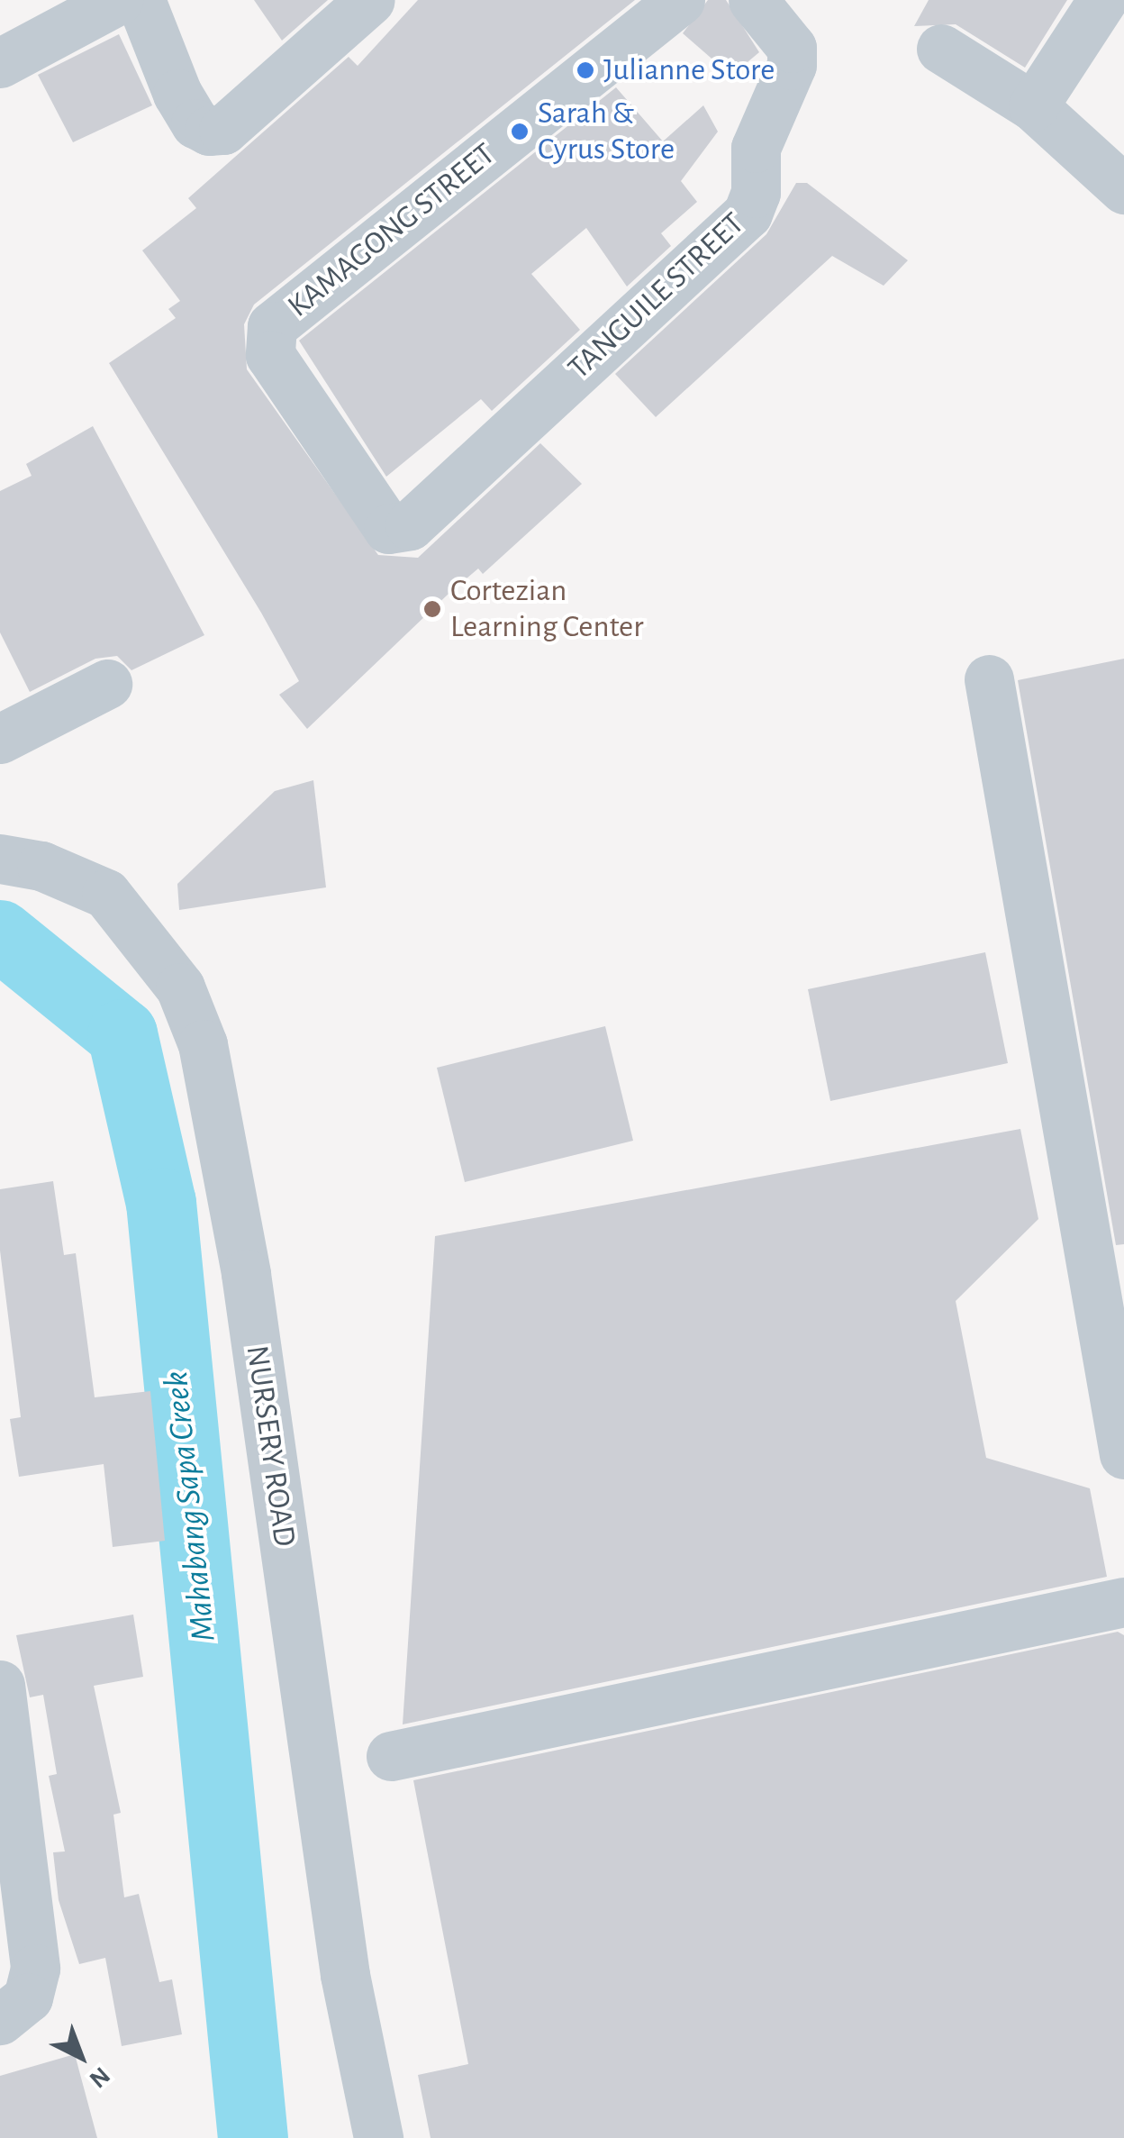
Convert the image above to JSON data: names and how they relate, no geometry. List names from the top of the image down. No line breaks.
{"streets":{"street":["KAMAGONG STREET","TANGUILE STREET","NURSERY ROAD"]},"crossings":[["KAMAGONG STREET","TANGUILE STREET"]],"water":["Mahabang Sapa Creek"],"places":["Julianne Store","Sarah & Cyrus Store","Cortezian Learning Center"],"north":"bottom right"}
